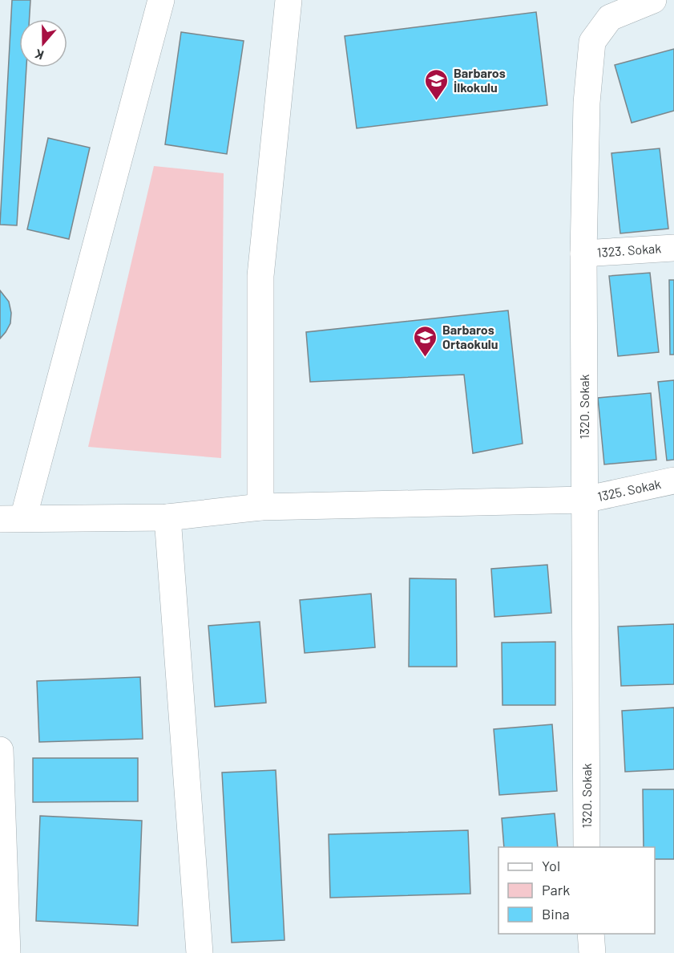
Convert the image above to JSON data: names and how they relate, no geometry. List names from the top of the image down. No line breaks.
{"streets":{"street":["1323. Sokak","1320. Sokak","1325. Sokak"]},"crossings":[["1323. Sokak","1320. Sokak"],["1320. Sokak","1325. Sokak"]],"places":{"school or university":["Barbaros İlkokulu","Barbaros Ortaokulu"]},"legend":["Yol","Park","Bina"],"north":"bottom"}
